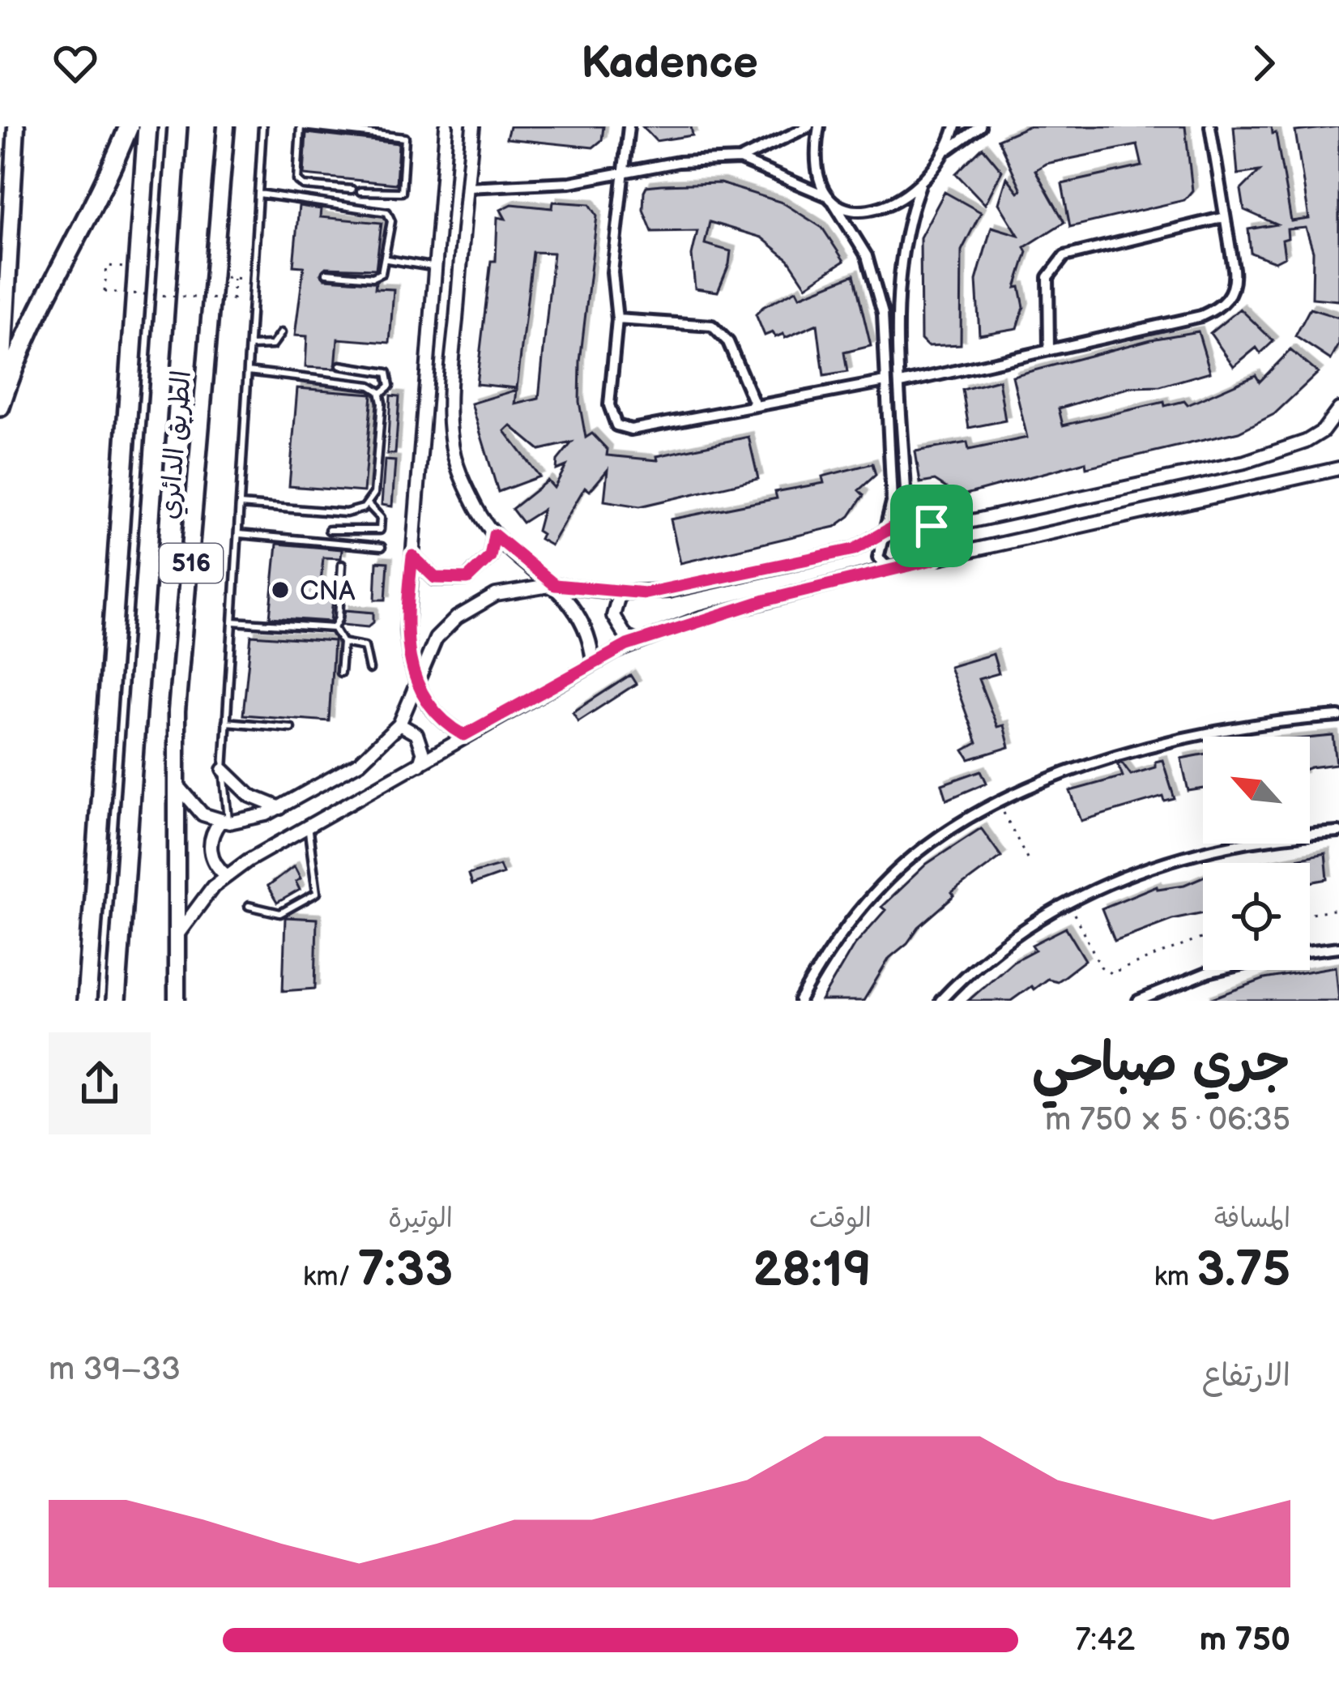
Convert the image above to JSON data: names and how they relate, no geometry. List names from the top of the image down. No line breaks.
{"streets":{"highway":["الطريق الدائري","516"]},"places":["CNA"],"north":"top left","page":{"header":"Kadence","heading":["جري صباحي","06:35 · 5 × 750 m"],"stats":[["المسافة","3.75 km"],["الوقت","28:19"],["الوتيرة","7:33 /km"]],"chart":["الارتفاع","33–39 m"],"list":[{"name":"750 m","note":"7:42"}]}}
